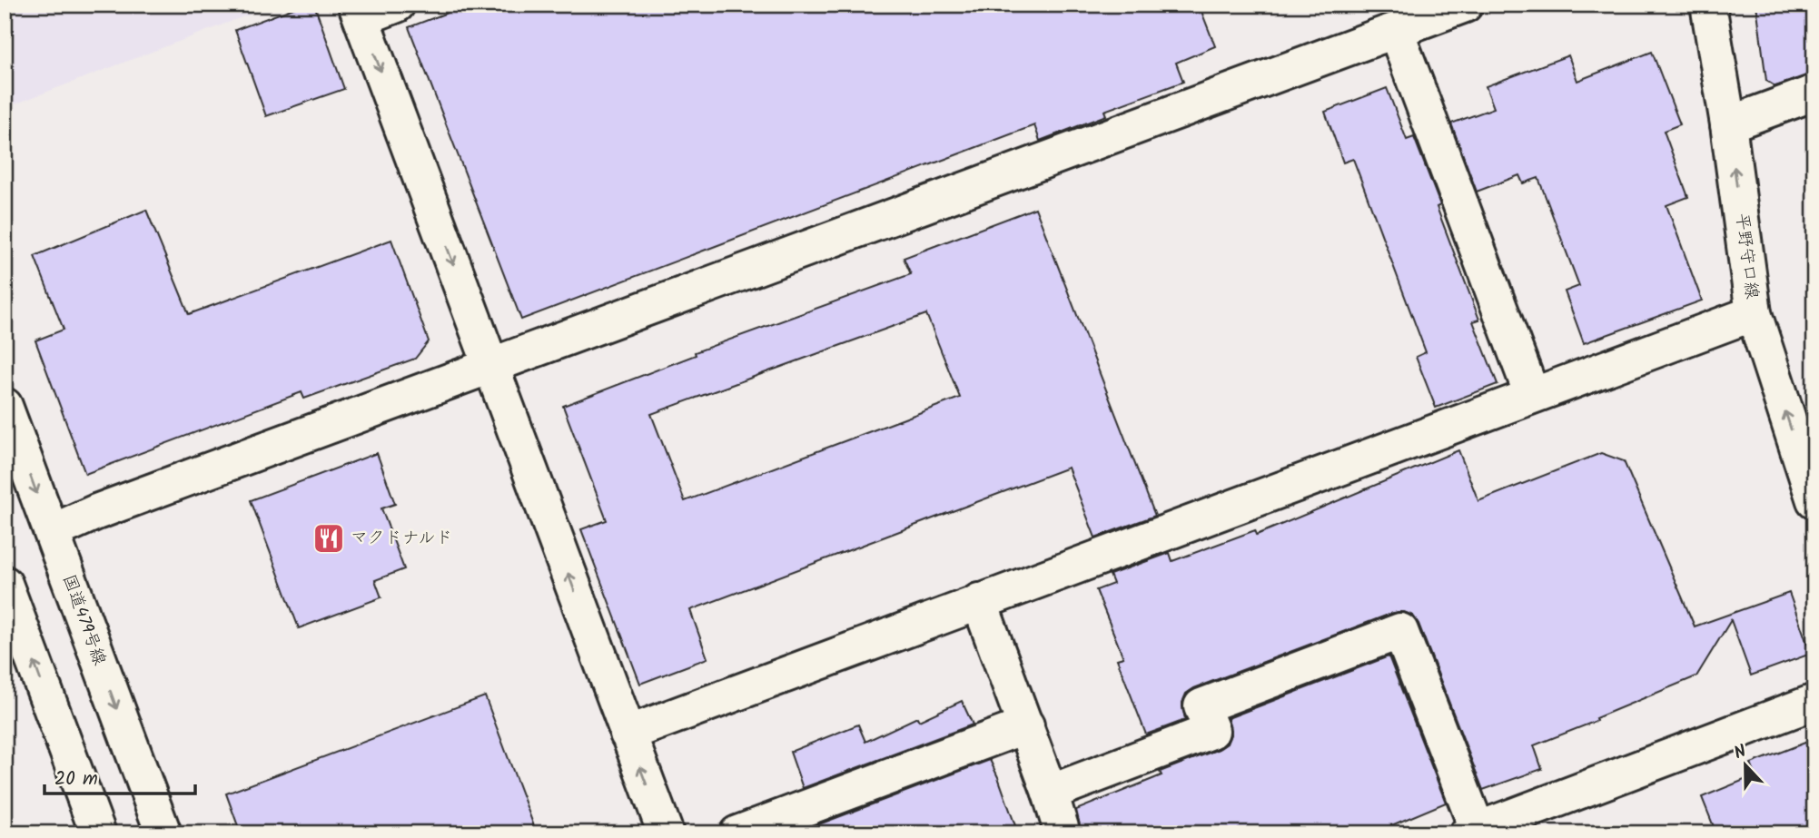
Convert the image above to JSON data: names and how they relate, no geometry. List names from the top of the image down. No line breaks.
{"streets":{"main road":["平野守口線","国道479号線"]},"places":{"restaurant":["マクドナルド"]},"scale_bar":"20 m","north":"top"}
